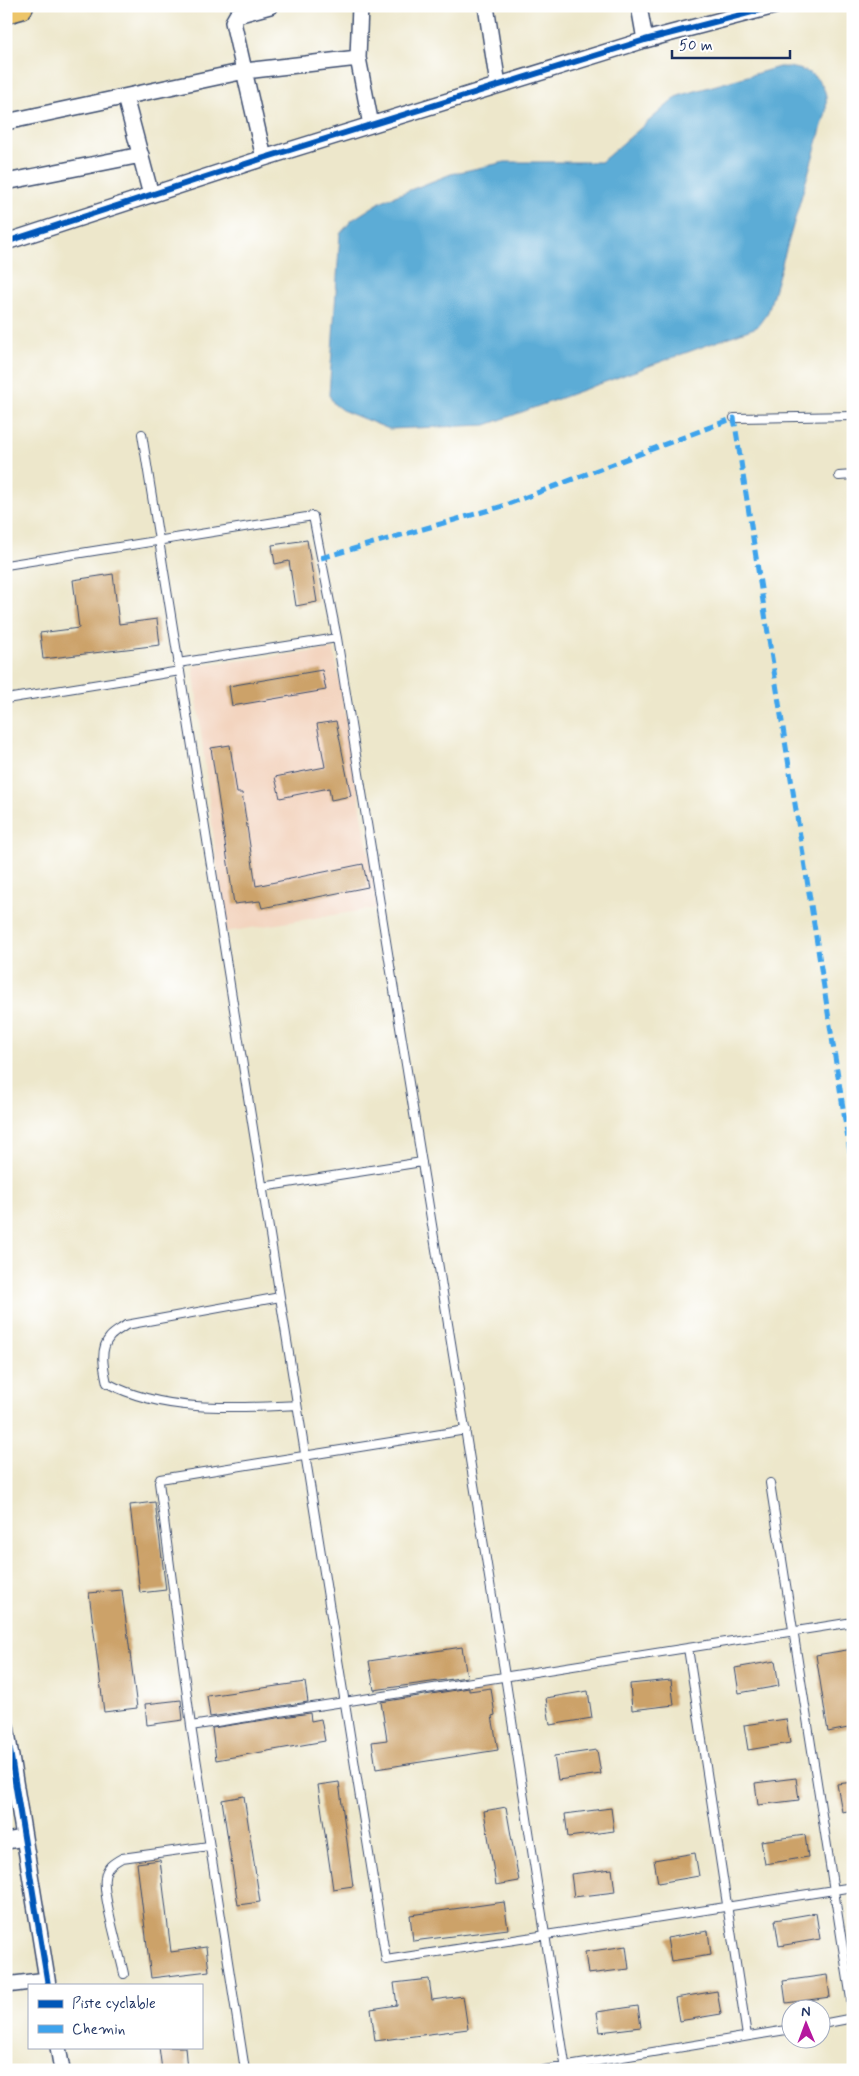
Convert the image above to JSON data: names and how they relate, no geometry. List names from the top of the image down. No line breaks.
{"legend":["Piste cyclable","Chemin"],"scale_bar":"50 m","north":"top"}
